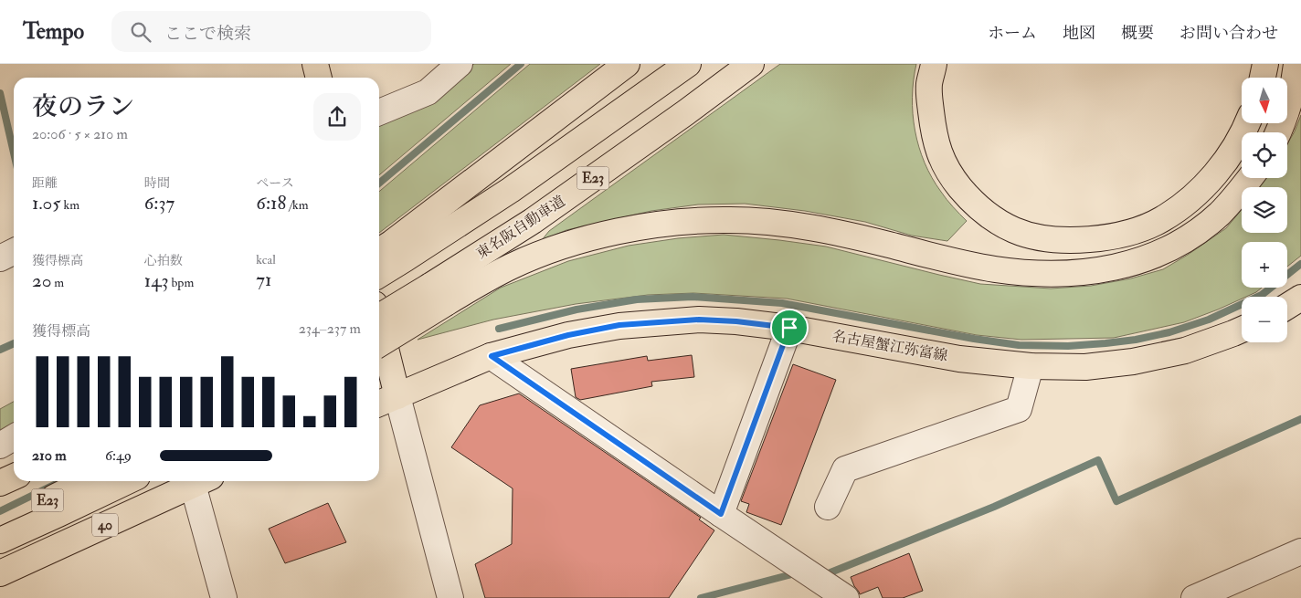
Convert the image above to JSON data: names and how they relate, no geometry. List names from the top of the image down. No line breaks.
{"streets":{"main road":["E23","東名阪自動車道","名古屋蟹江弥富線","40"]},"north":"bottom","page":{"header":"Tempo","search":"ここで検索","nav":["ホーム","地図","概要","お問い合わせ"],"map_buttons":["+","−"],"heading":["夜のラン","20:06 · 5 × 210 m"],"stats":[["距離","1.05 km"],["時間","6:37"],["ペース","6:18 /km"],["獲得標高","20 m"],["心拍数","143 bpm"],["kcal","71"]],"chart":["獲得標高","234–237 m"],"list":[{"name":"210 m","note":"6:49"}]}}
